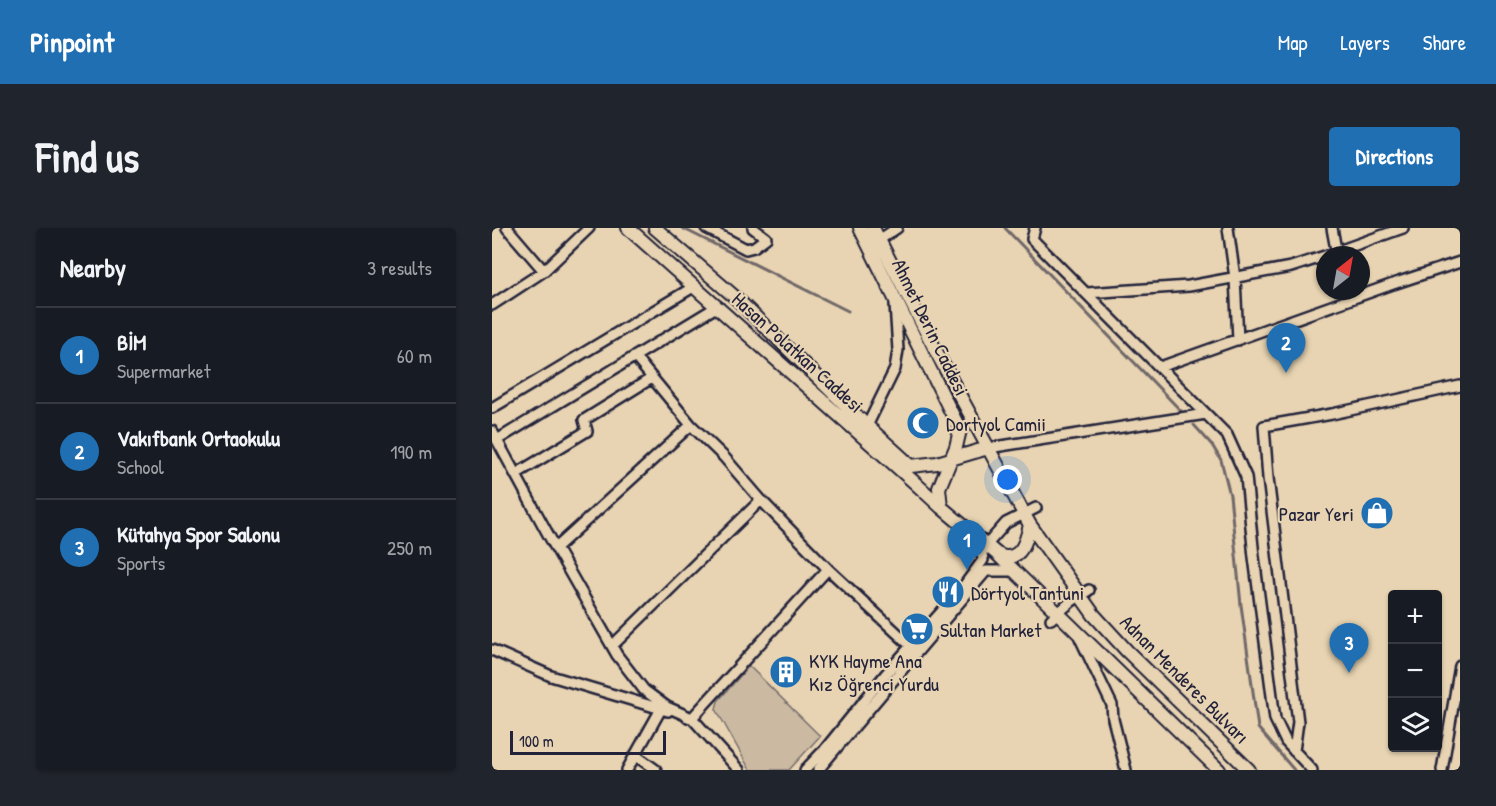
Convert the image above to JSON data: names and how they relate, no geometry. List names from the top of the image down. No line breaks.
{"streets":{"main road":["Ahmet Derin Caddesi","Hasan Polatkan Caddesi","Adnan Menderes Bulvarı"]},"crossings":[["Ahmet Derin Caddesi","Hasan Polatkan Caddesi"],["Ahmet Derin Caddesi","Adnan Menderes Bulvarı"]],"places":{"mosque":["Dortyol Camii"],"shop":["Pazar Yeri"],"restaurant":["Dörtyol Tantuni"],"supermarket":["Sultan Market"],"building":["KYK Hayme Ana Kız Öğrenci Yurdu"]},"scale_bar":"100 m","north":"top right","page":{"header":"Pinpoint","nav":["Map","Layers","Share"],"buttons":"Directions","title":"Find us","heading":["Nearby","3 results"],"list":[{"mark":"1","name":"BİM","note":"Supermarket","value":"60 m"},{"mark":"2","name":"Vakıfbank Ortaokulu","note":"School","value":"190 m"},{"mark":"3","name":"Kütahya Spor Salonu","note":"Sports","value":"250 m"}],"pins":["2","1","3"],"map_buttons":["+","−"],"scale":"100 m"}}
